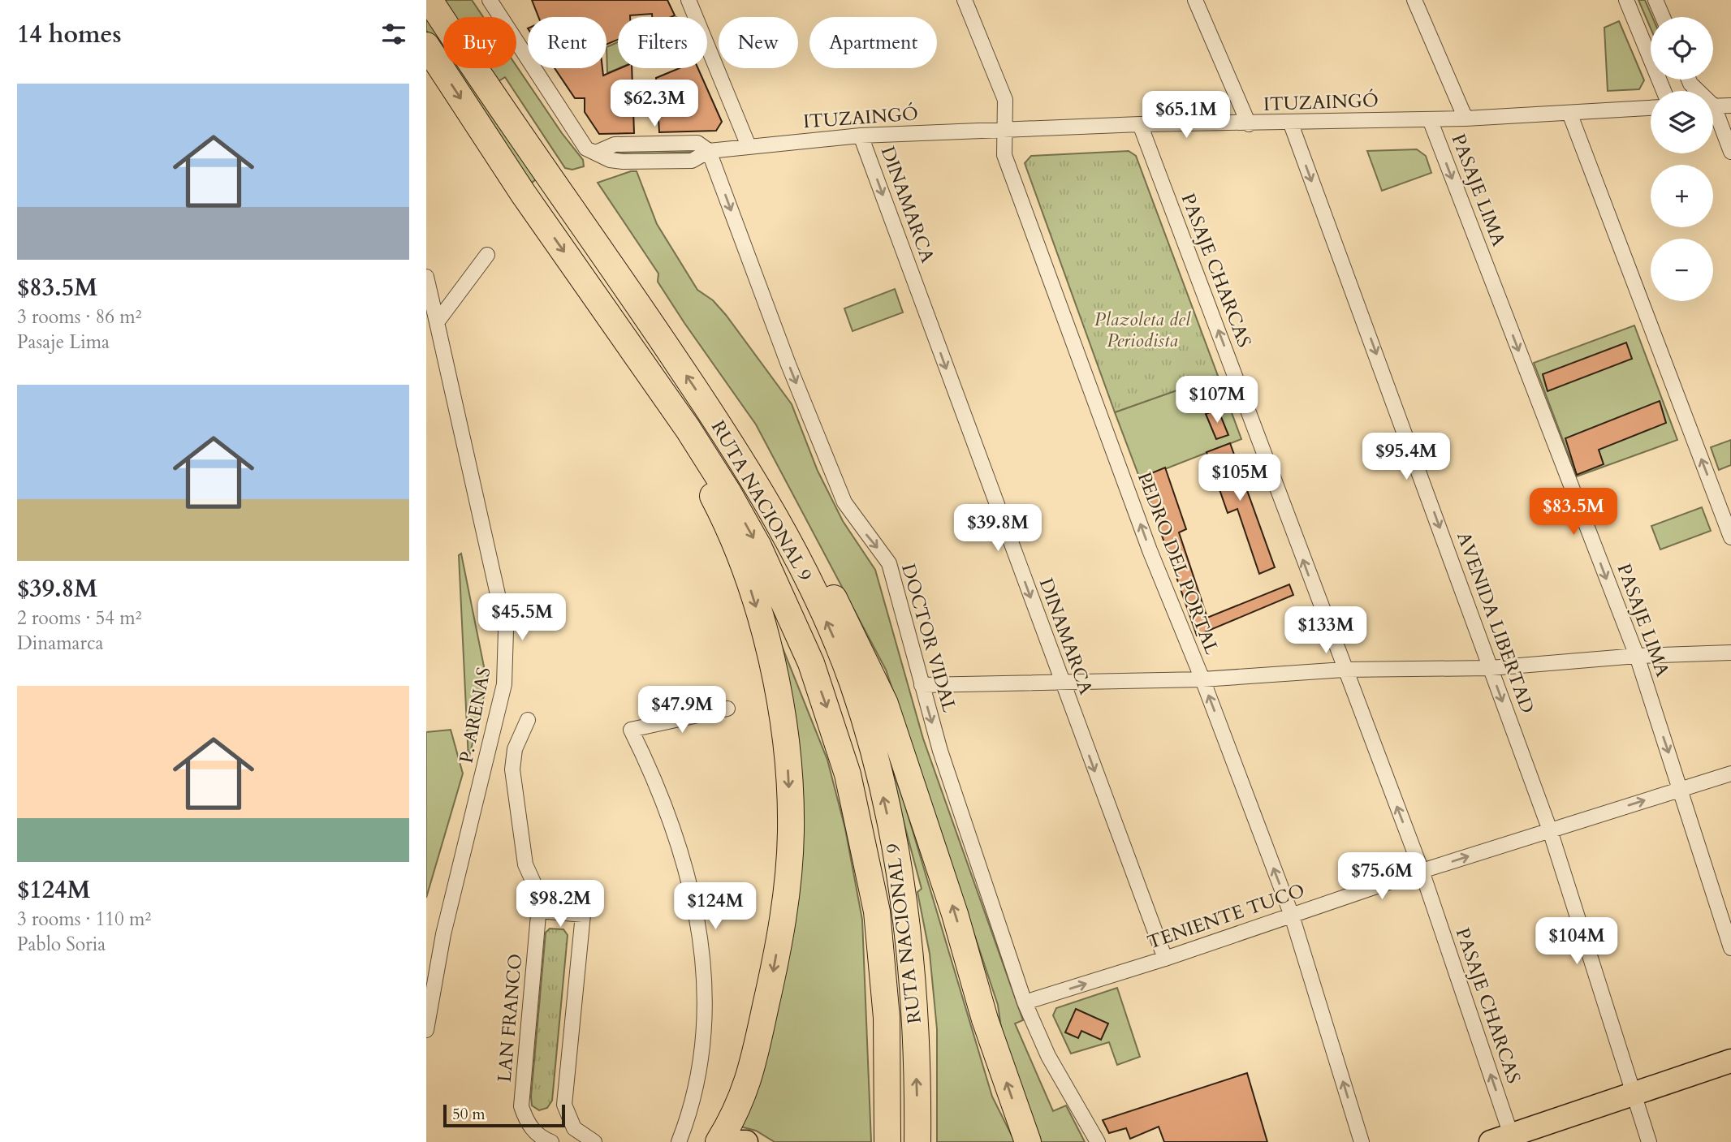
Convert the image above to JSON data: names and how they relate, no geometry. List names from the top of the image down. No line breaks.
{"streets":{"highway":["RUTA NACIONAL 9"],"street":["ITUZAINGÓ","PASAJE LIMA","DINAMARCA","PASAJE CHARCAS","PEDRO DEL PORTAL","AVENIDA LIBERTAD","DOCTOR VIDAL","P. ARENAS","TENIENTE TUCO","LAN FRANCO"]},"crossings":[["ITUZAINGÓ","PASAJE LIMA"],["ITUZAINGÓ","DINAMARCA"],["ITUZAINGÓ","PASAJE CHARCAS"],["ITUZAINGÓ","PEDRO DEL PORTAL"],["ITUZAINGÓ","AVENIDA LIBERTAD"],["ITUZAINGÓ","DOCTOR VIDAL"],["PASAJE LIMA","TENIENTE TUCO"],["DINAMARCA","TENIENTE TUCO"],["PASAJE CHARCAS","TENIENTE TUCO"],["PEDRO DEL PORTAL","TENIENTE TUCO"],["AVENIDA LIBERTAD","TENIENTE TUCO"],["DOCTOR VIDAL","TENIENTE TUCO"]],"one_way":["PASAJE LIMA","DINAMARCA","PASAJE CHARCAS","PEDRO DEL PORTAL","AVENIDA LIBERTAD","DOCTOR VIDAL","TENIENTE TUCO"],"parks":["Plazoleta del Periodista"],"scale_bar":"50 m","page":{"heading":"14 homes","map_buttons":["+","−"],"chip":["Buy","Rent","Filters","New","Apartment"],"list":[{"name":"$83.5M","note":"3 rooms · 86 m² · Pasaje Lima"},{"name":"$39.8M","note":"2 rooms · 54 m² · Dinamarca"},{"name":"$124M","note":"3 rooms · 110 m² · Pablo Soria"}],"price":["$62.3M","$65.1M","$107M","$95.4M","$105M","$83.5M","$39.8M","$45.5M","$133M","$47.9M","$75.6M","$98.2M","$124M","$104M"],"scale":"50 m"}}
